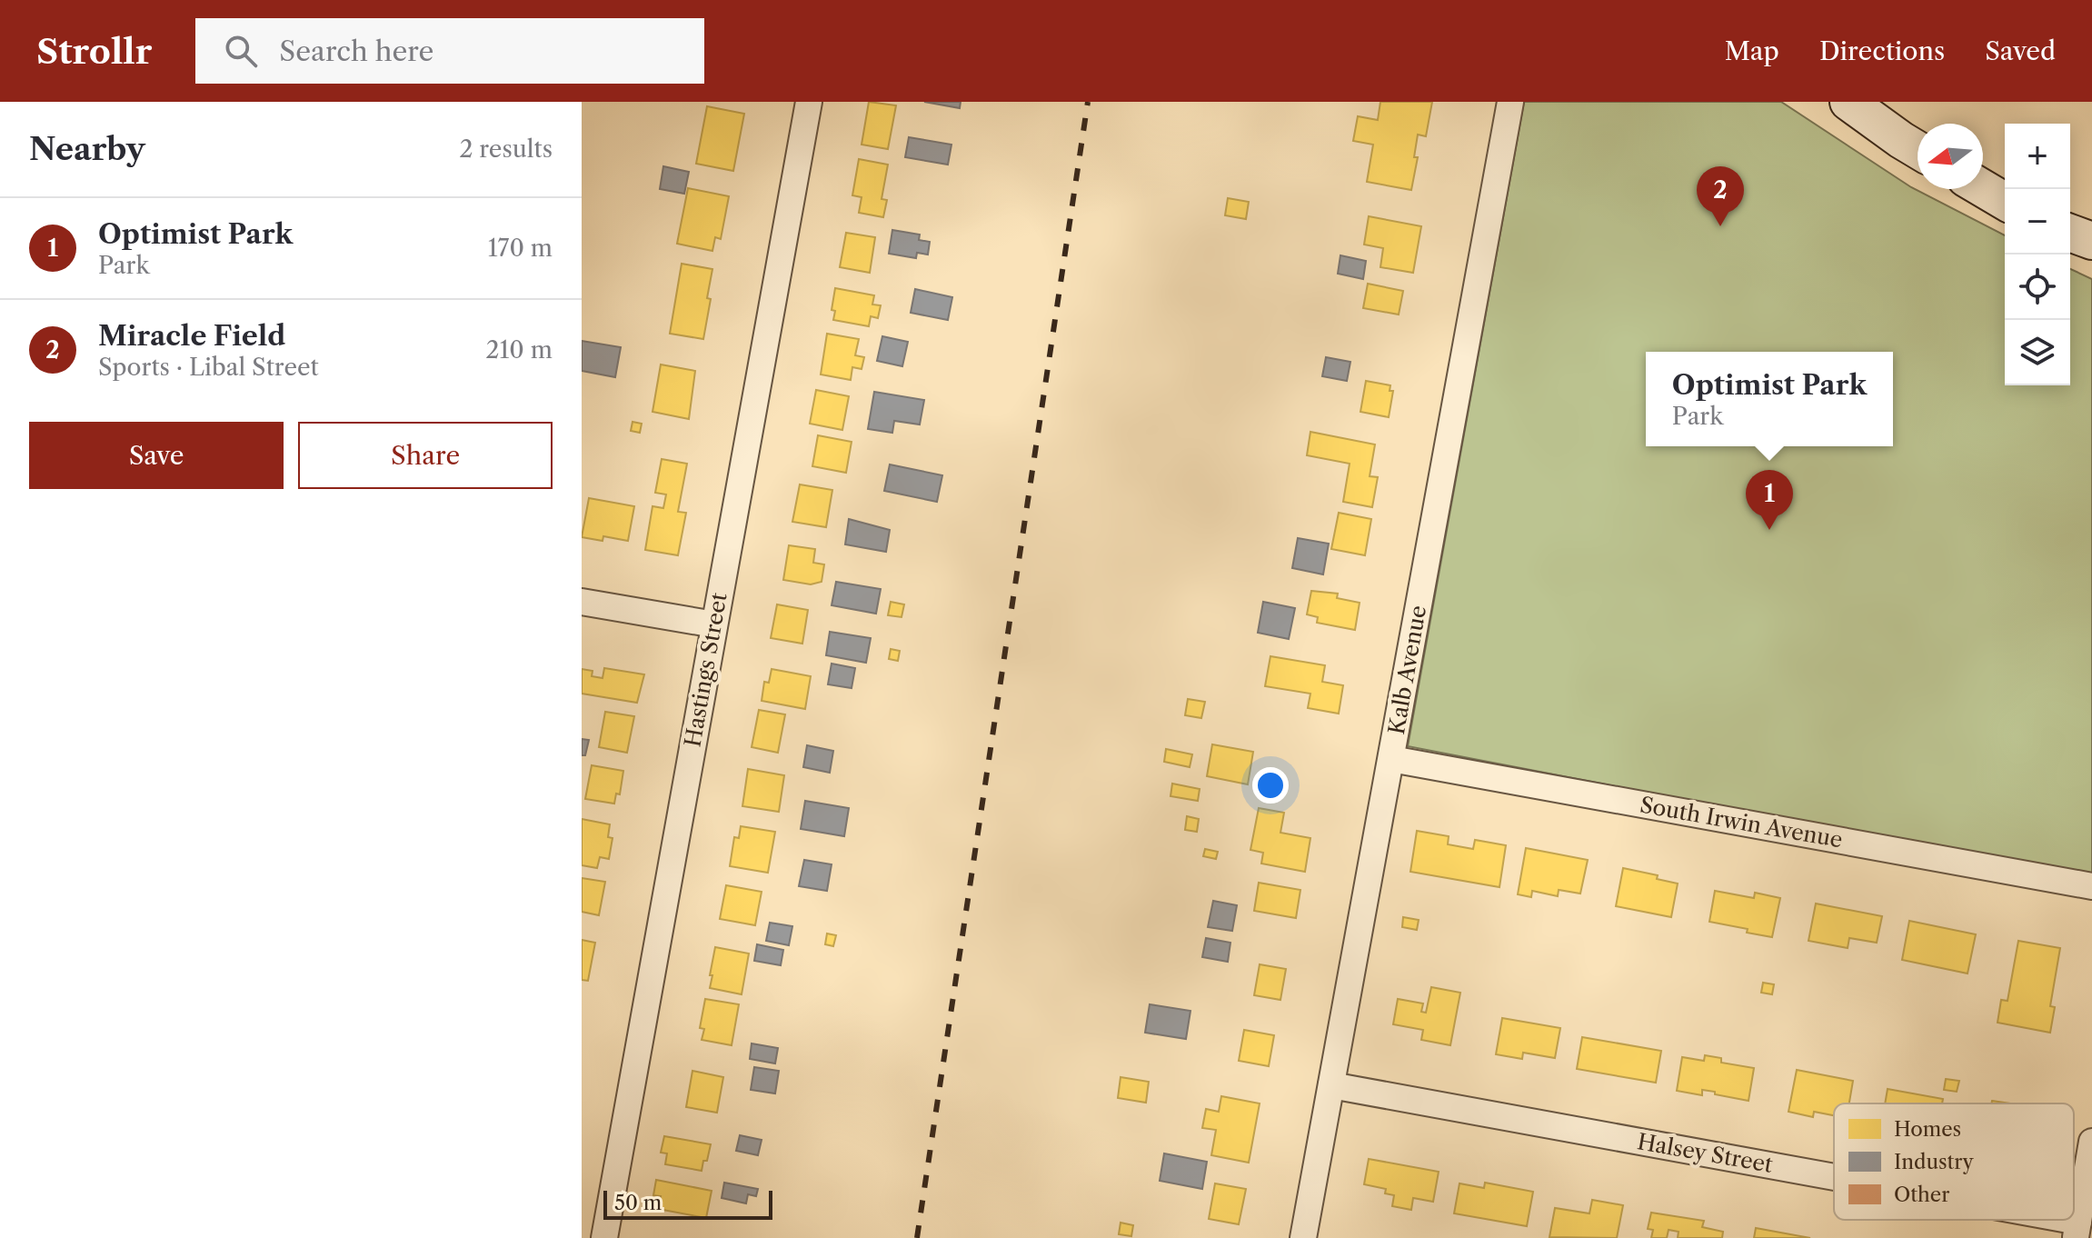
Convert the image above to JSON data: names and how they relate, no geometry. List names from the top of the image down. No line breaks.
{"streets":{"street":["Hastings Street","Kalb Avenue","South Irwin Avenue","Halsey Street"]},"crossings":[["Kalb Avenue","South Irwin Avenue"],["Kalb Avenue","Halsey Street"]],"legend":["Homes","Industry","Other"],"scale_bar":"50 m","north":"left","page":{"header":"Strollr","search":"Search here","nav":["Map","Directions","Saved"],"heading":["Nearby","2 results"],"map_buttons":["+","−"],"pins":["2","1"],"list":[{"mark":"1","name":"Optimist Park","note":"Park","value":"170 m"},{"mark":"2","name":"Miracle Field","note":"Sports · Libal Street","value":"210 m"}],"popup":["Optimist Park","Park"],"buttons":["Save","Share"],"scale":"50 m"}}
